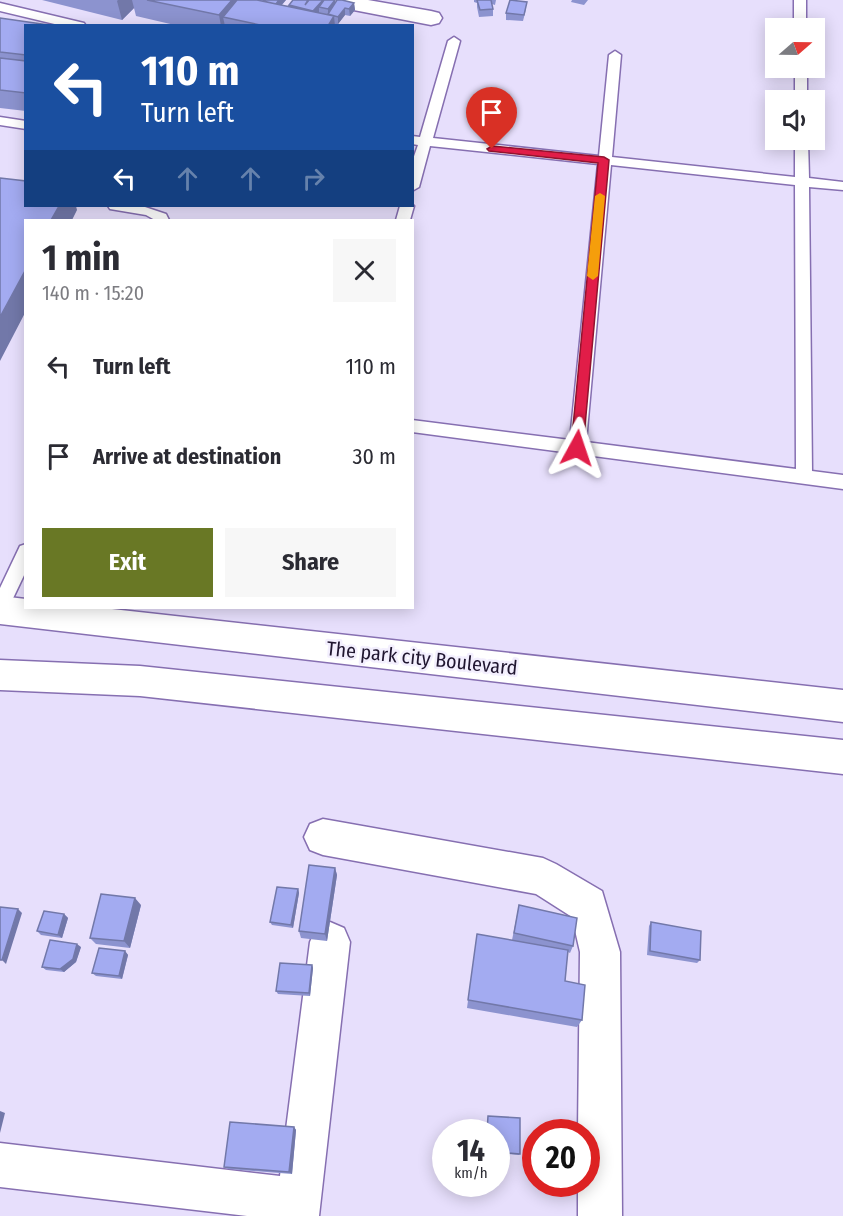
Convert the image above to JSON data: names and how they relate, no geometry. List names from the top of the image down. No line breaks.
{"streets":{"street":["The park city Boulevard"]},"north":"right","page":{"turn":["110 m","Turn left"],"heading":["1 min","140 m · 15:20"],"list":[{"name":"Turn left","value":"110 m"},{"name":"Arrive at destination","value":"30 m"}],"buttons":["Exit","Share"],"speed":"14 km/h","limit":"20"}}
